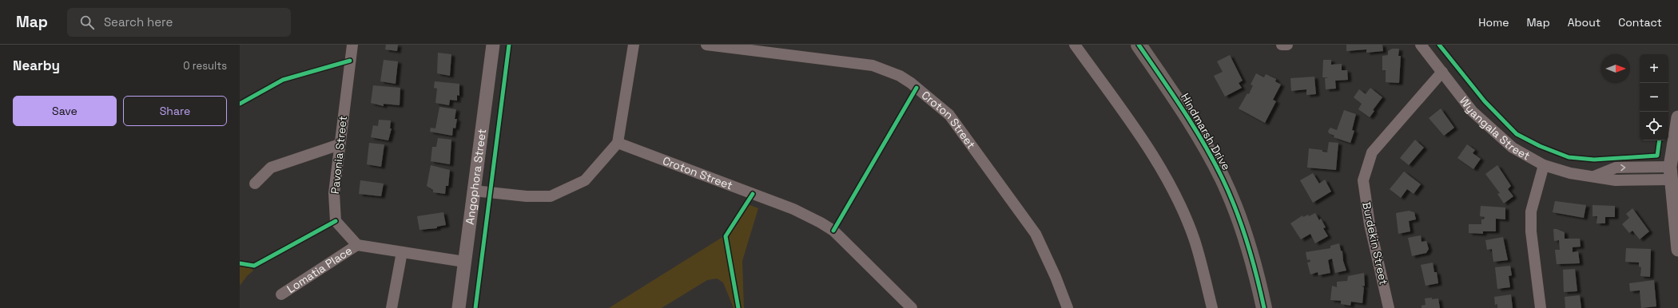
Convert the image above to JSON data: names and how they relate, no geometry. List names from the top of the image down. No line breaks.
{"streets":{"main road":["Hindmarsh Drive"],"street":["Croton Street","Wyangala Street","Pavonia Street","Angophora Street","Burdekin Street","Lomatia Place"]},"crossings":[["Wyangala Street","Burdekin Street"],["Pavonia Street","Lomatia Place"]],"north":"right","page":{"header":"Map","search":"Search here","nav":["Home","Map","About","Contact"],"heading":["Nearby","0 results"],"map_buttons":["+","−"],"buttons":["Save","Share"]}}
